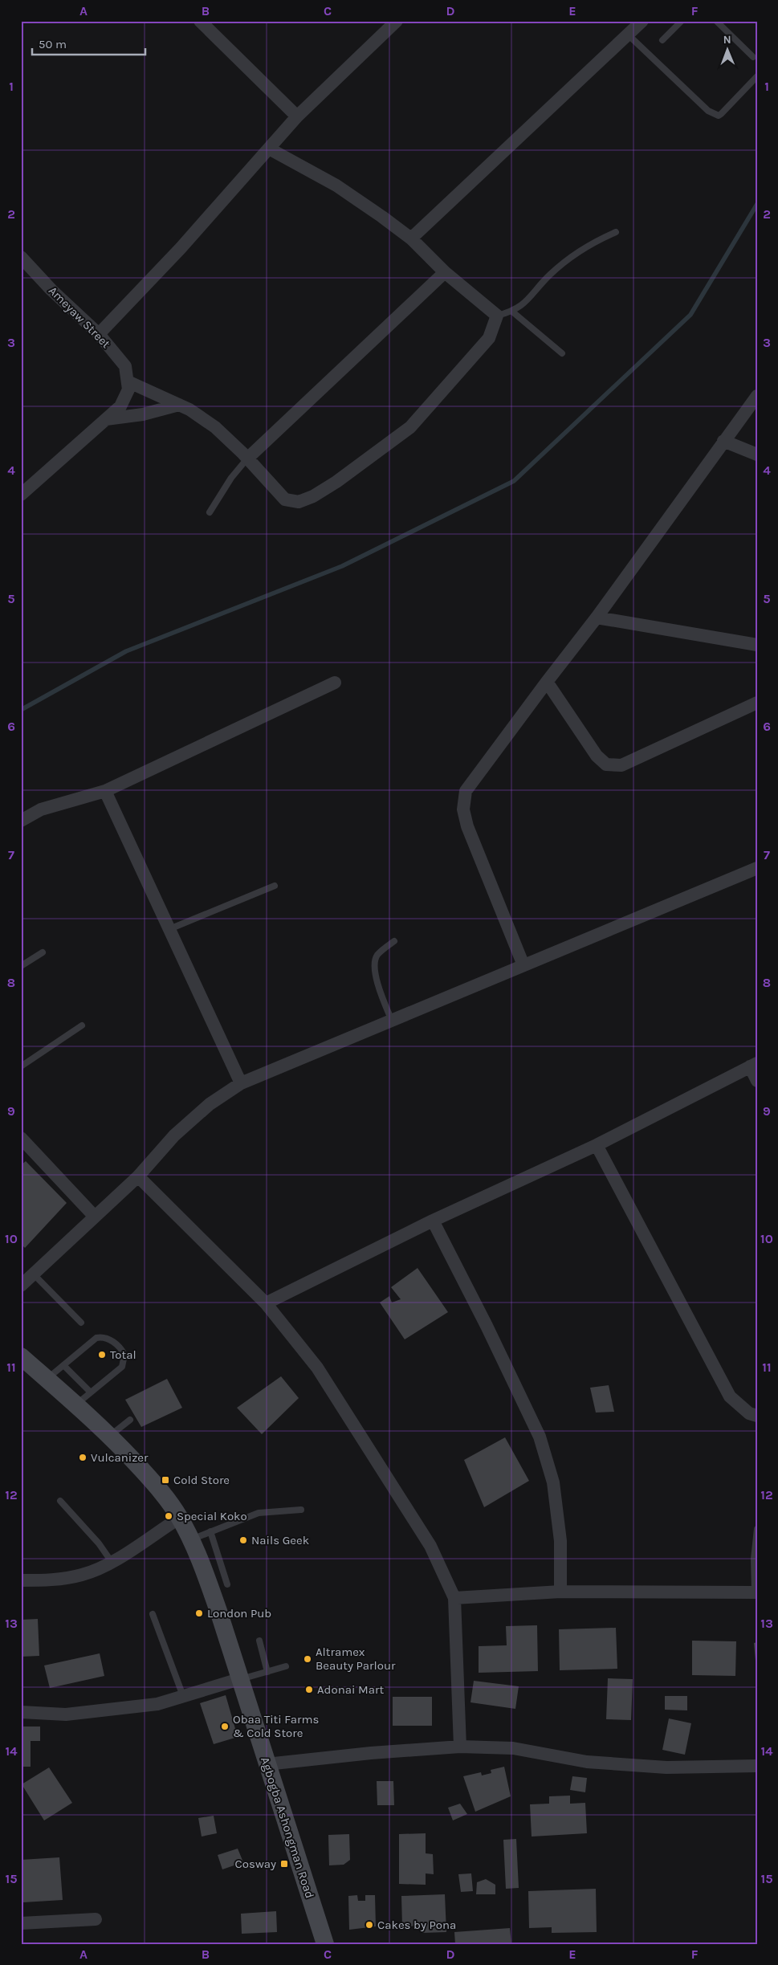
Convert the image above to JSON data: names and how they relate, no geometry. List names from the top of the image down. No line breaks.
{"streets":{"street":["Ameyaw Street","Agbogba Ashongman Road"]},"places":{"other":["Total","Vulcanizer","Special Koko","Nails Geek","London Pub","Altramex Beauty Parlour","Adonai Mart","Obaa Titi Farms & Cold Store","Cakes by Pona"],"transit":["Cold Store","Cosway"]},"scale_bar":"50 m","north":"top","grid":{"columns":["A","B","C","D","E","F"],"rows":["1","2","3","4","5","6","7","8","9","10","11","12","13","14","15"]}}
